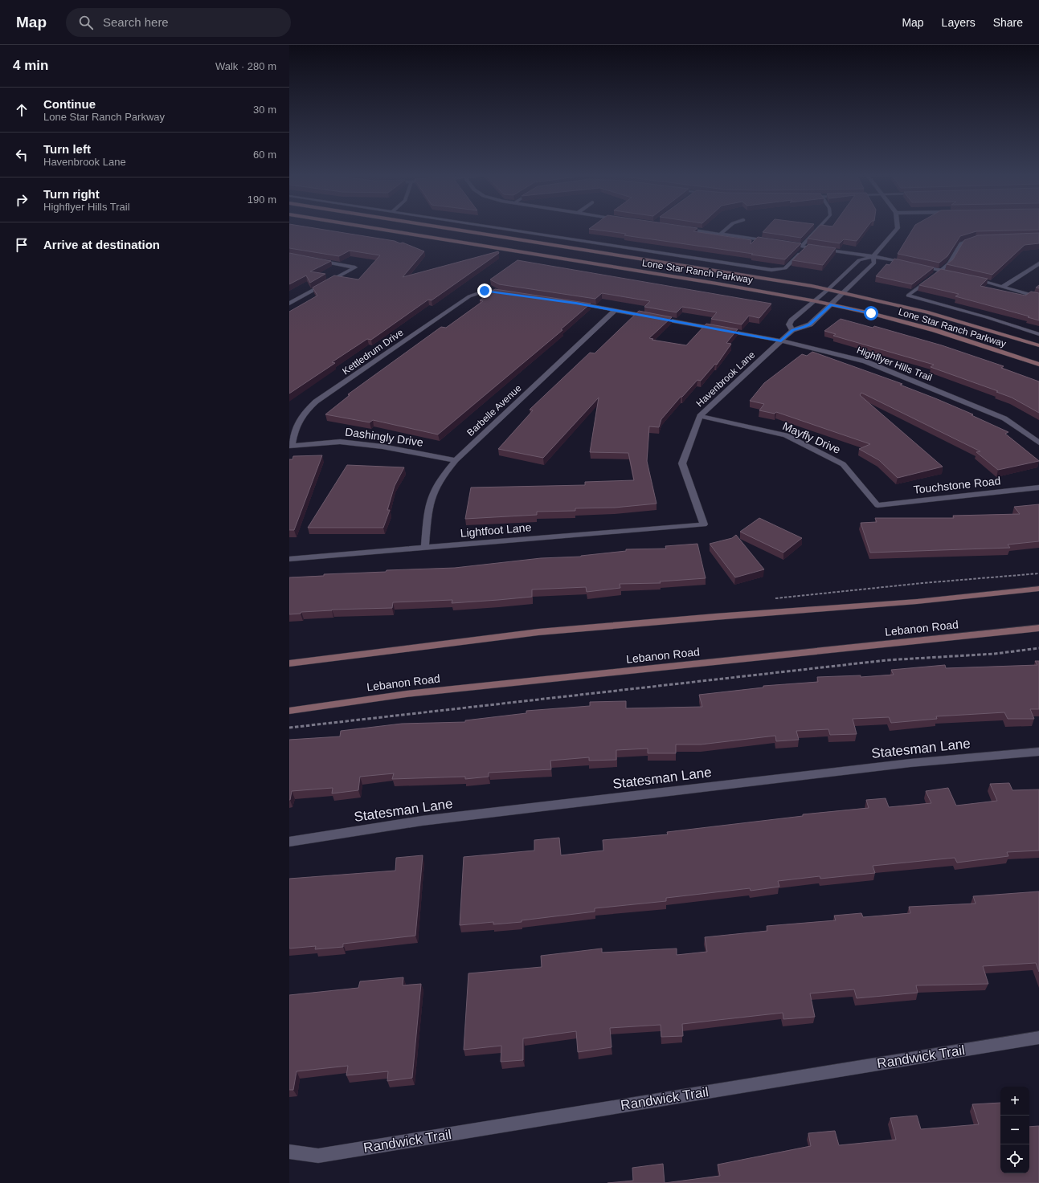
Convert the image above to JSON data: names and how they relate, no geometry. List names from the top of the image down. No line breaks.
{"streets":{"main road":["Lone Star Ranch Parkway","Lebanon Road"],"street":["Kettledrum Drive","Highflyer Hills Trail","Havenbrook Lane","Barbelle Avenue","Dashingly Drive","Mayfly Drive","Touchstone Road","Lightfoot Lane","Statesman Lane","Randwick Trail"]},"crossings":[["Lone Star Ranch Parkway","Havenbrook Lane"],["Kettledrum Drive","Dashingly Drive"],["Highflyer Hills Trail","Havenbrook Lane"],["Highflyer Hills Trail","Barbelle Avenue"],["Havenbrook Lane","Mayfly Drive"],["Havenbrook Lane","Lightfoot Lane"],["Barbelle Avenue","Dashingly Drive"],["Barbelle Avenue","Lightfoot Lane"],["Mayfly Drive","Touchstone Road"]],"page":{"header":"Map","search":"Search here","nav":["Map","Layers","Share"],"heading":["4 min","Walk · 280 m"],"list":[["Continue","Lone Star Ranch Parkway","30 m"],["Turn left","Havenbrook Lane","60 m"],["Turn right","Highflyer Hills Trail","190 m"],"Arrive at destination"],"map_buttons":["+","−"]}}
